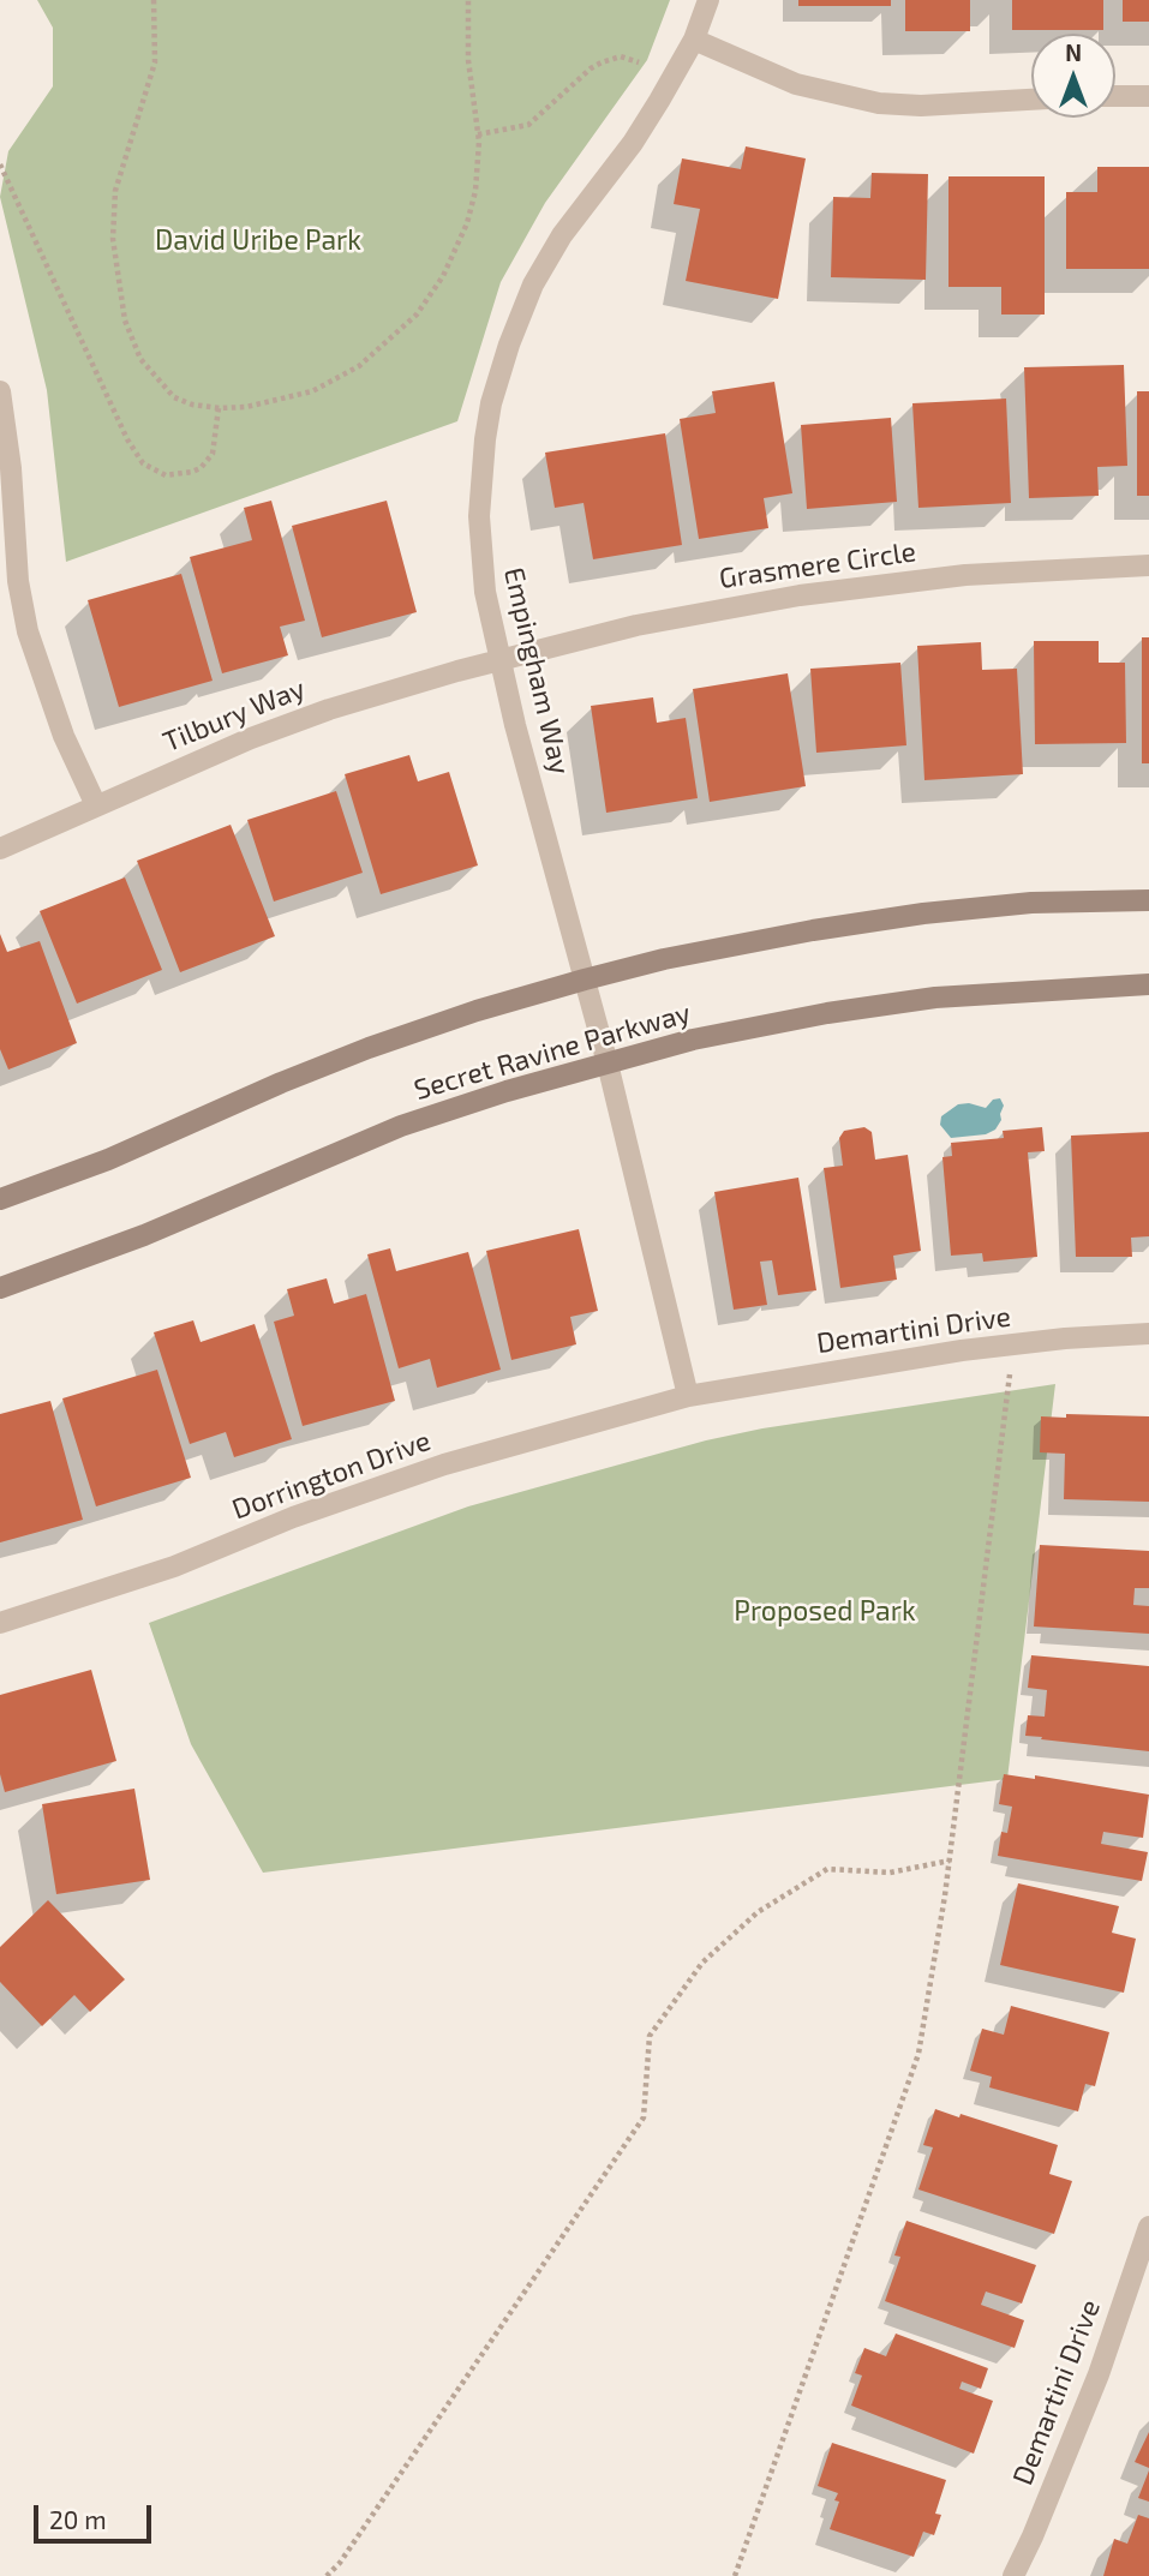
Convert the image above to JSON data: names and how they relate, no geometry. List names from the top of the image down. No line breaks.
{"streets":{"main road":["Secret Ravine Parkway"],"street":["Grasmere Circle","Empingham Way","Tilbury Way","Demartini Drive","Dorrington Drive"]},"crossings":[["Grasmere Circle","Empingham Way"],["Grasmere Circle","Tilbury Way"],["Empingham Way","Tilbury Way"],["Empingham Way","Secret Ravine Parkway"],["Empingham Way","Demartini Drive"],["Empingham Way","Dorrington Drive"],["Demartini Drive","Dorrington Drive"]],"parks":["David Uribe Park","Proposed Park"],"scale_bar":"20 m","north":"top"}
